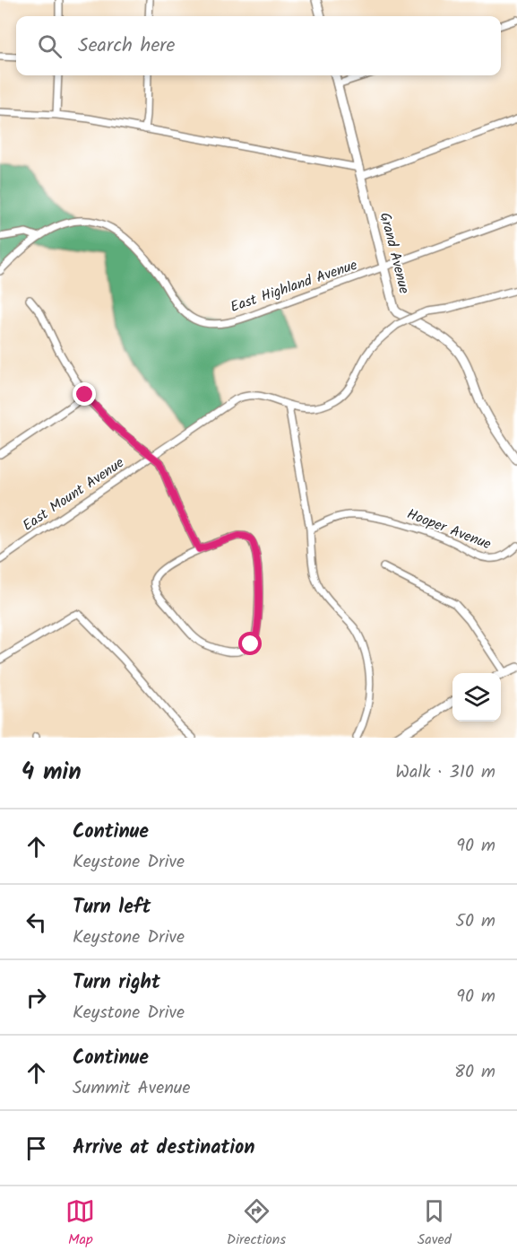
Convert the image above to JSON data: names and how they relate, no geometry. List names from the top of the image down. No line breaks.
{"streets":{"street":["Grand Avenue","East Highland Avenue","East Mount Avenue","Hooper Avenue"]},"crossings":[["Grand Avenue","East Highland Avenue"]],"page":{"search":"Search here","heading":["4 min","Walk · 310 m"],"list":[["Continue","Keystone Drive","90 m"],["Turn left","Keystone Drive","50 m"],["Turn right","Keystone Drive","90 m"],["Continue","Summit Avenue","80 m"],"Arrive at destination"],"nav":["Map","Directions","Saved"]}}
